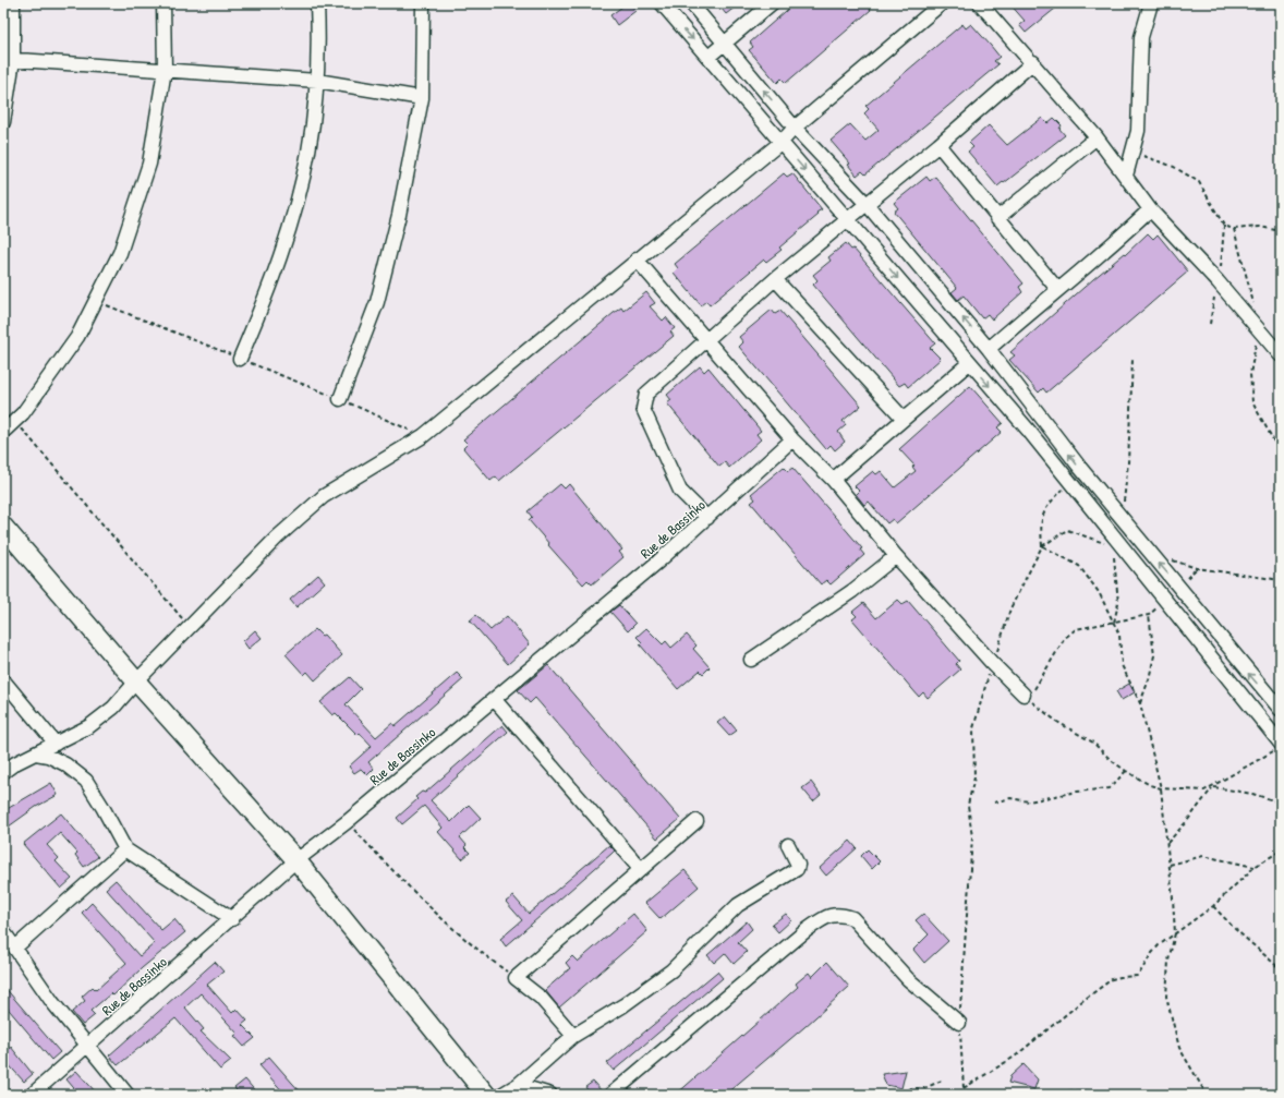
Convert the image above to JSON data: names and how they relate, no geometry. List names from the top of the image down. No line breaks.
{"streets":{"street":["Rue de Bassinko"]}}
